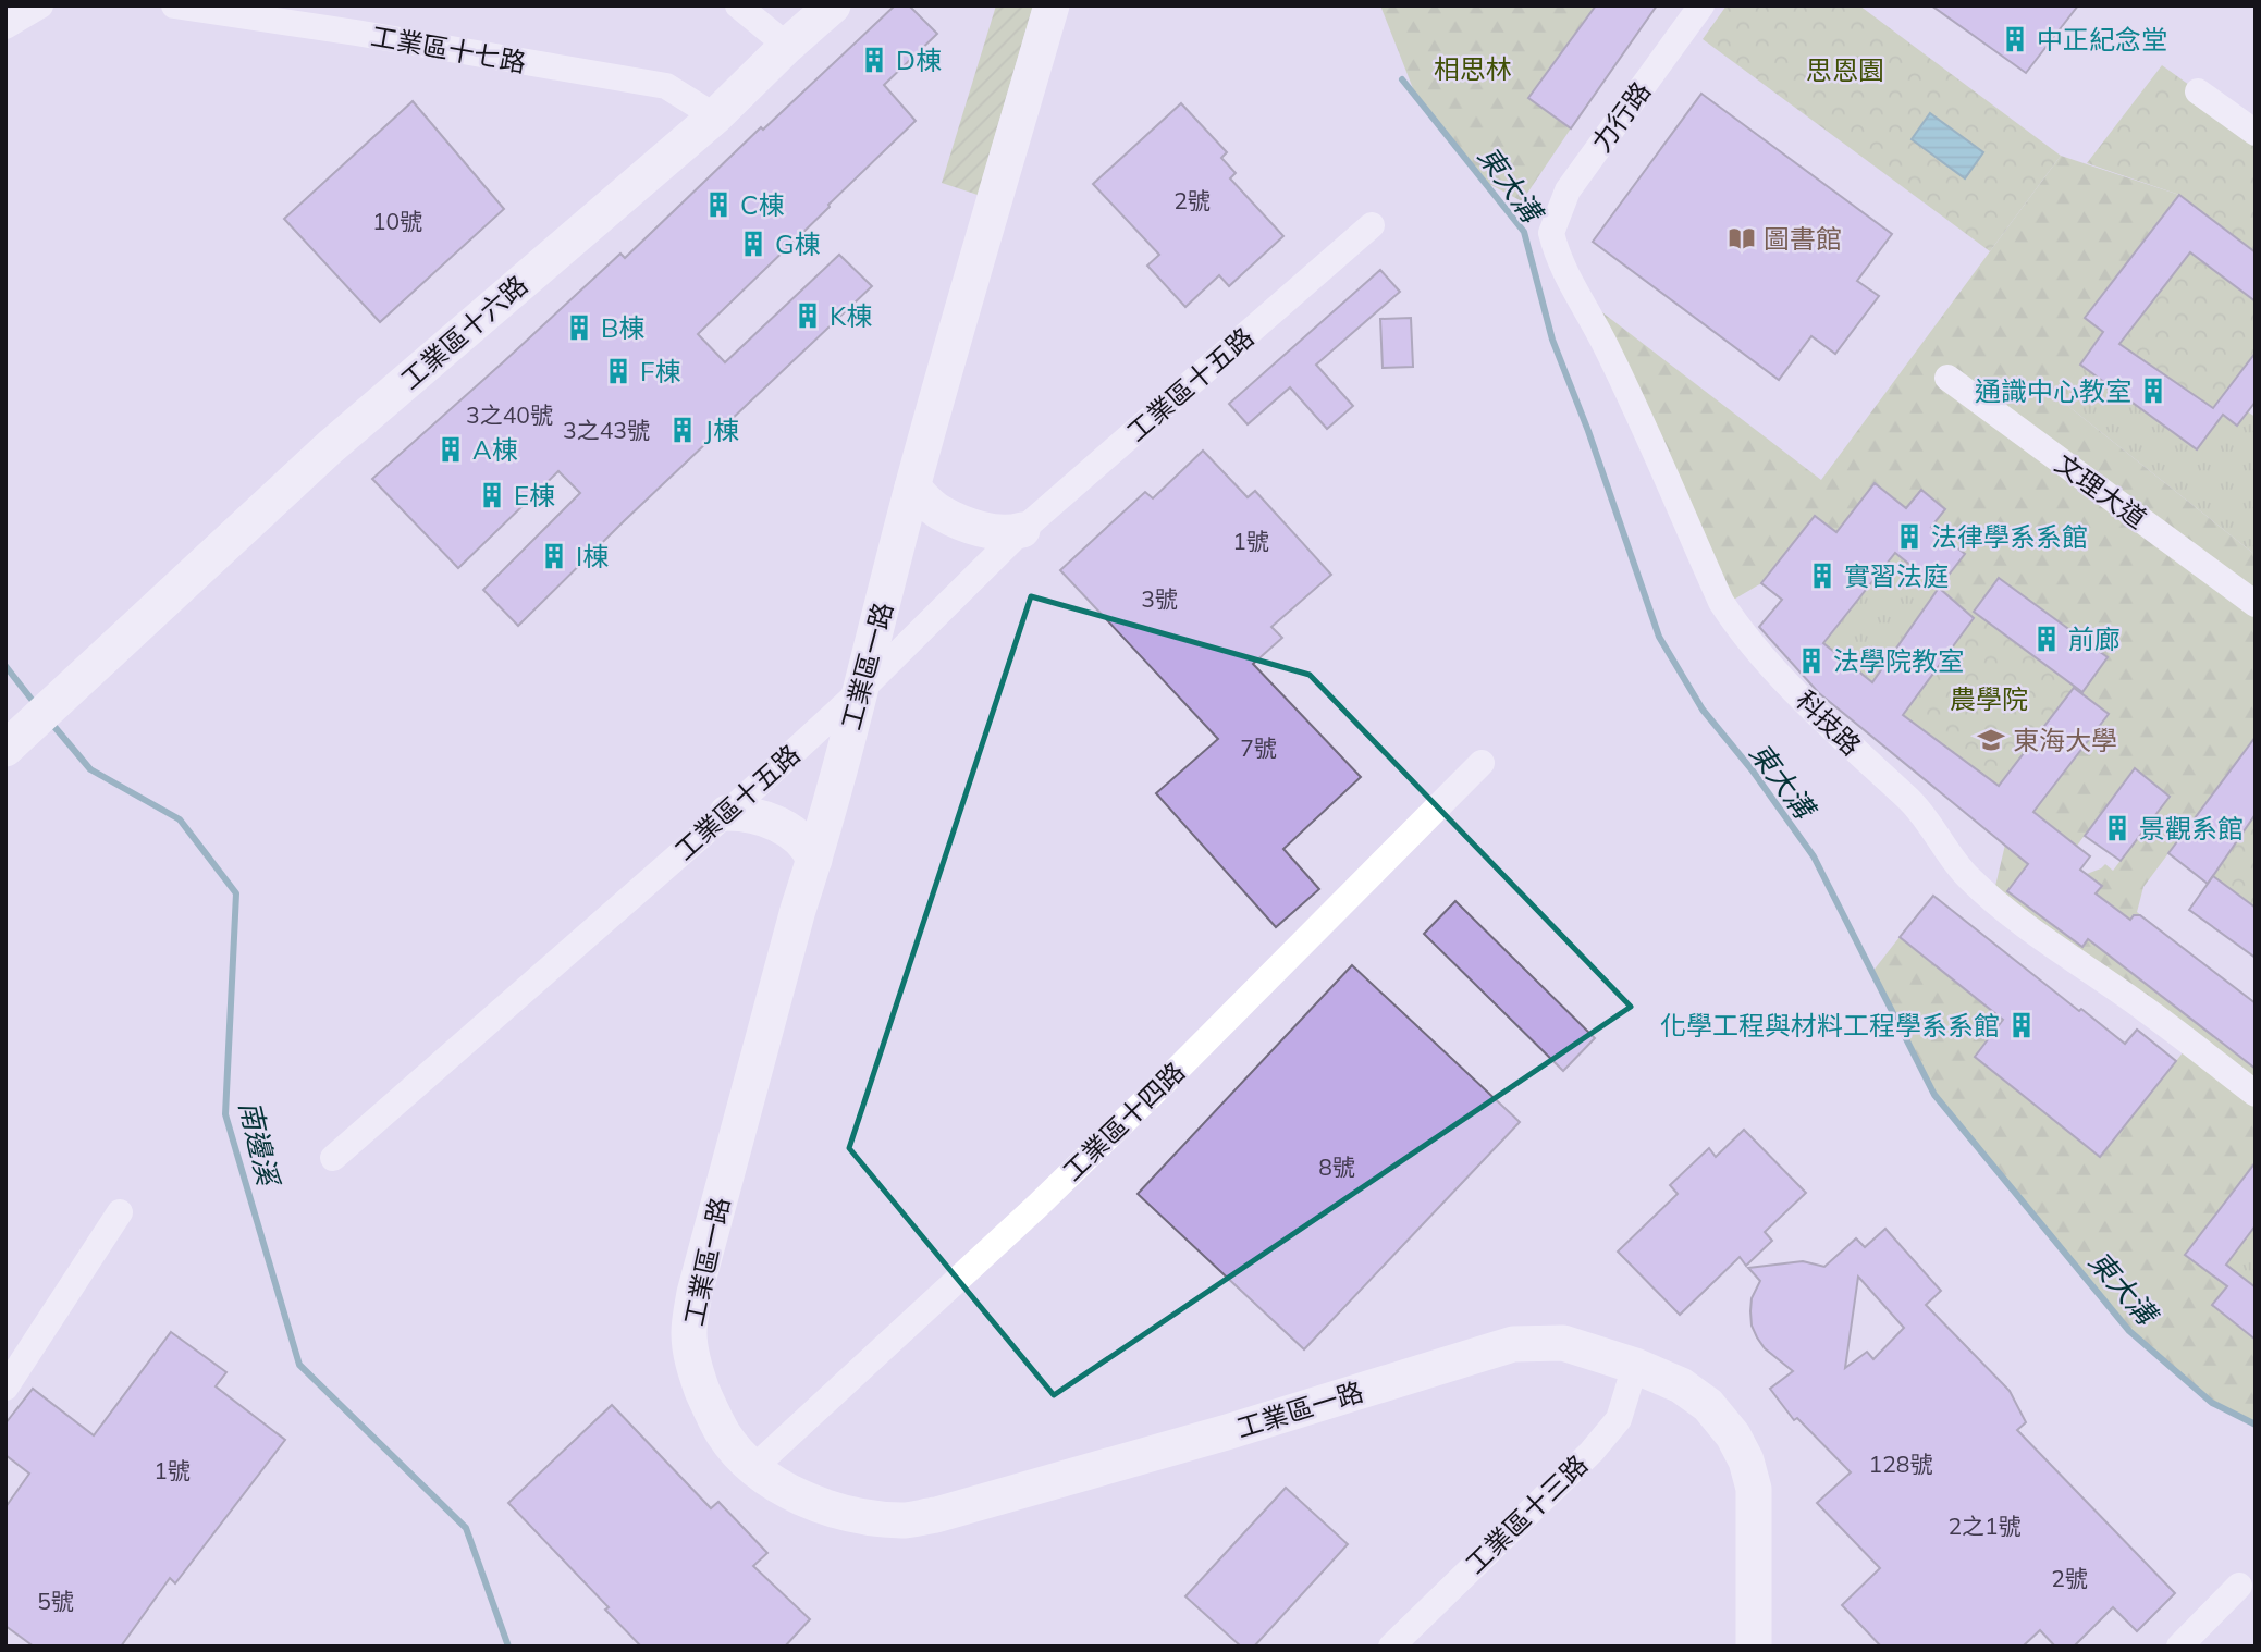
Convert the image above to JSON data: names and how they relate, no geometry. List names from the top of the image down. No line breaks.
{"streets":{"street":["工業區十七路","力行路","工業區十六路","工業區十五路","文理大道","工業區一路","科技路","工業區十四路","工業區十三路"]},"crossings":[["工業區十七路","工業區十六路"],["力行路","科技路"],["工業區十五路","工業區一路"],["工業區一路","工業區十四路"],["工業區一路","工業區十三路"]],"water":["東大溝","南邊溪"],"parks":["相思林","思恩園","農學院"],"places":{"building":["中正紀念堂","D棟","C棟","G棟","K棟","B棟","F棟","通識中心教室","J棟","A棟","E棟","法律學系系館","I棟","實習法庭","前廊","法學院教室","景觀系館","化學工程與材料工程學系系館"],"library":["圖書館"],"school or university":["東海大學"]},"house_numbers":["2號","10號","3之40號","3之43號","1號","3號","7號","8號","128號","1號","2之1號","2號","5號"]}
